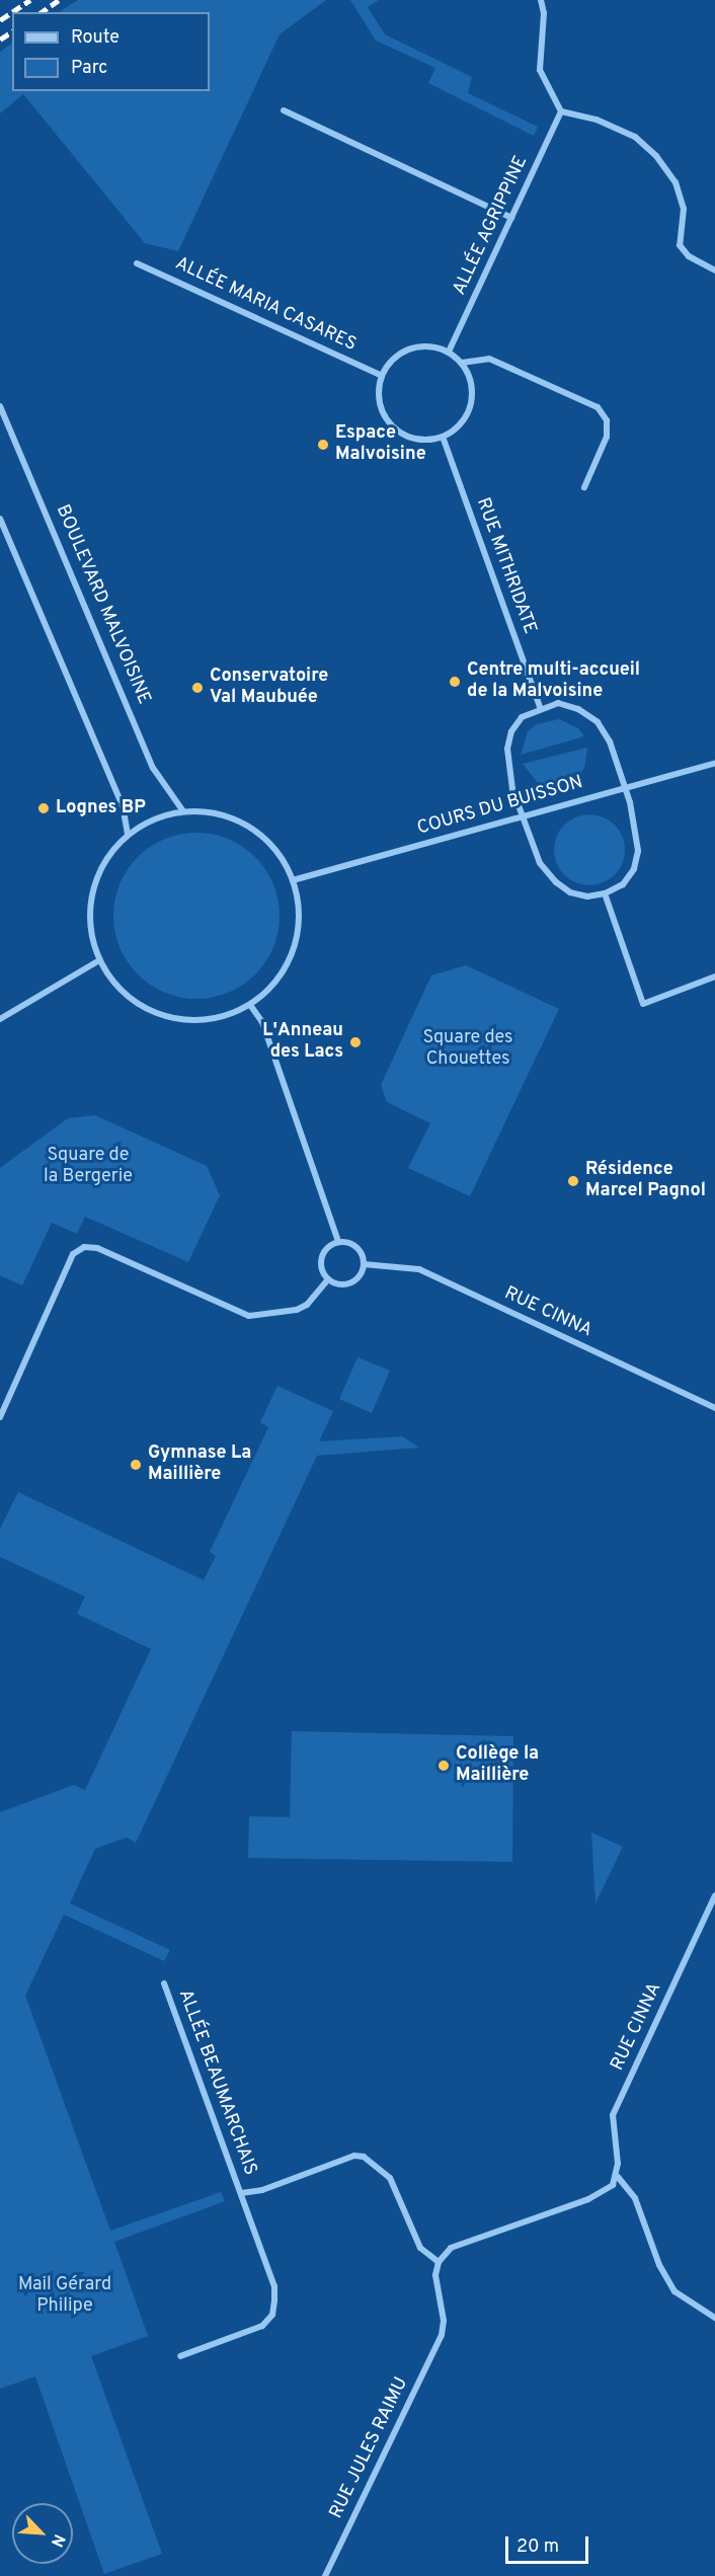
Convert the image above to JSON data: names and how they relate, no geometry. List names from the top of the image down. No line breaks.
{"streets":{"street":["ALLÉE AGRIPPINE","ALLÉE MARIA CASARES","RUE MITHRIDATE","BOULEVARD MALVOISINE","COURS DU BUISSON","RUE CINNA","ALLÉE BEAUMARCHAIS","RUE JULES RAIMU"]},"crossings":[["ALLÉE AGRIPPINE","ALLÉE MARIA CASARES"],["ALLÉE AGRIPPINE","RUE MITHRIDATE"],["ALLÉE MARIA CASARES","RUE MITHRIDATE"],["BOULEVARD MALVOISINE","COURS DU BUISSON"],["ALLÉE BEAUMARCHAIS","RUE JULES RAIMU"]],"parks":["Square des Chouettes","Square de la Bergerie","Mail Gérard Philipe"],"places":["Espace Malvoisine","Centre multi-accueil de la Malvoisine","Conservatoire Val Maubuée","Lognes BP","L'Anneau des Lacs","Résidence Marcel Pagnol","Gymnase La Maillière","Collège la Maillière"],"legend":["Route","Parc"],"scale_bar":"20 m","north":"bottom right"}
